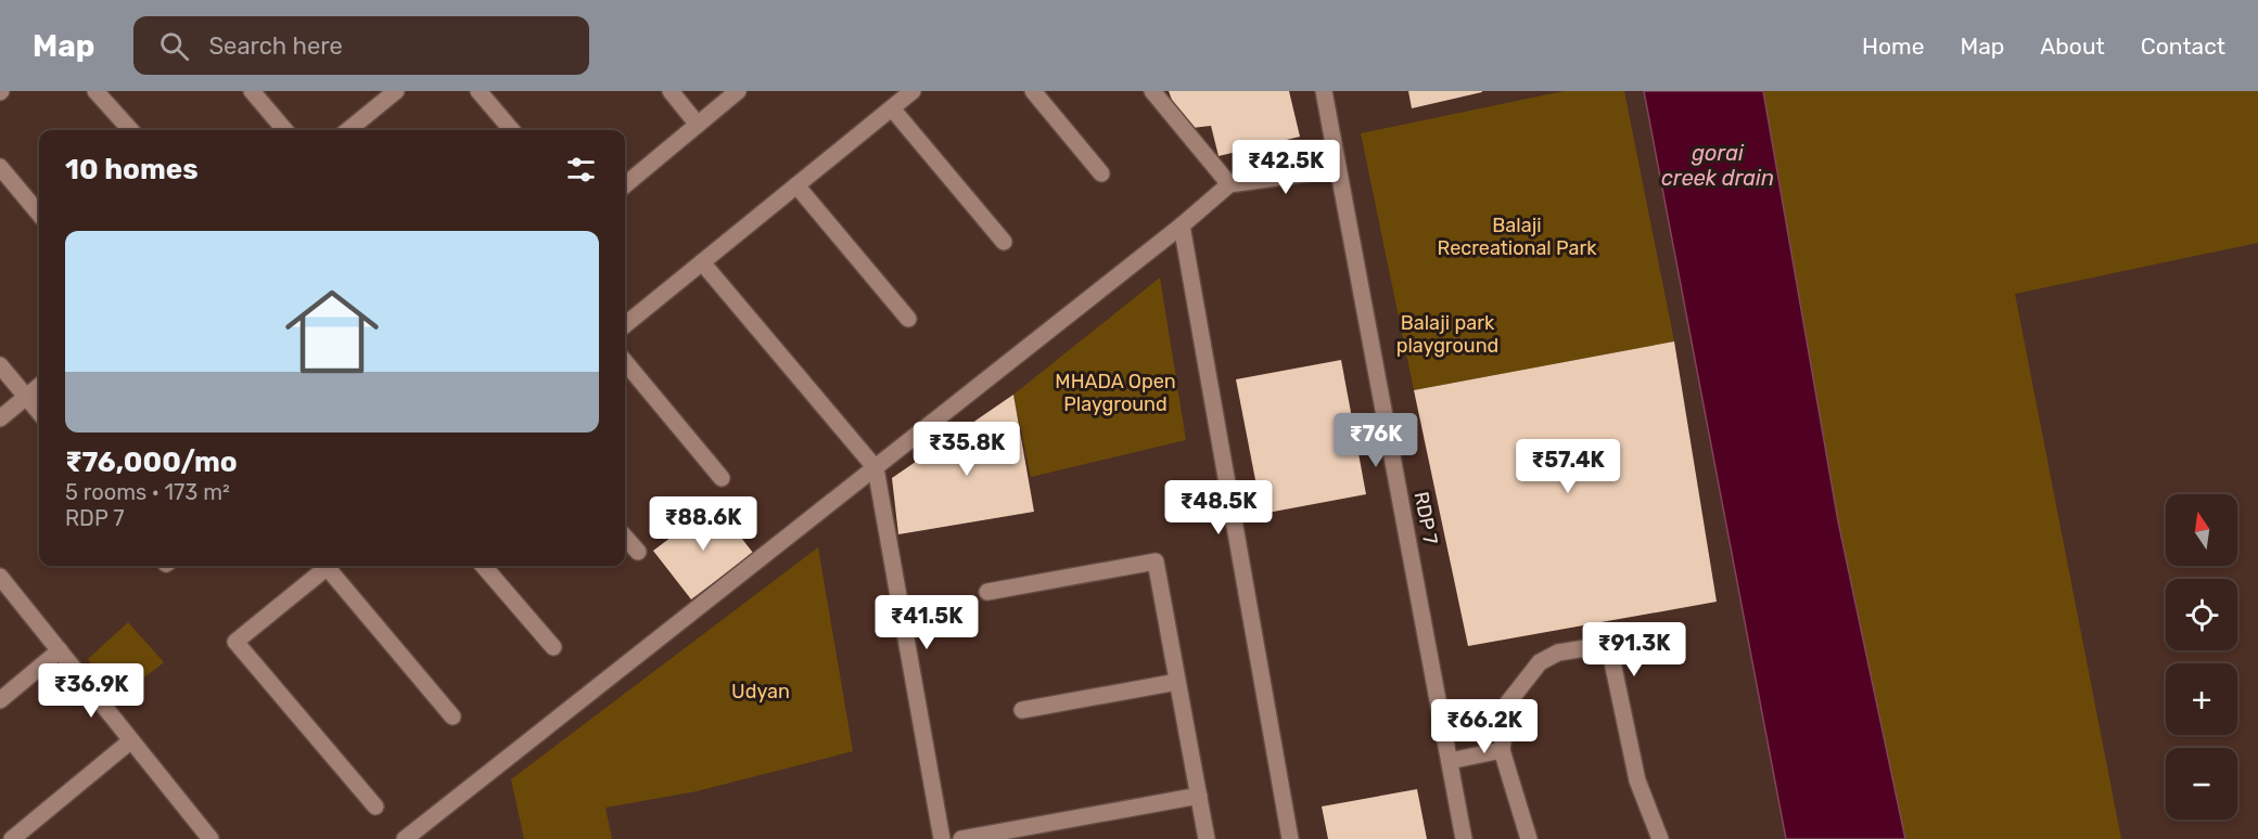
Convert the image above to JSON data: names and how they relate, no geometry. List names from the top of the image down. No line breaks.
{"streets":{"street":["RDP 7"]},"water":["gorai creek drain"],"parks":["Balaji Recreational Park","Balaji park playground","MHADA Open Playground","Udyan"],"north":"top","page":{"header":"Map","search":"Search here","nav":["Home","Map","About","Contact"],"heading":"10 homes","price":["₹42.5K","₹76K","₹35.8K","₹57.4K","₹48.5K","₹88.6K","₹41.5K","₹91.3K","₹36.9K","₹66.2K"],"list":[{"name":"₹76,000/mo","note":"5 rooms · 173 m² · RDP 7"}],"map_buttons":["+","−"]}}
